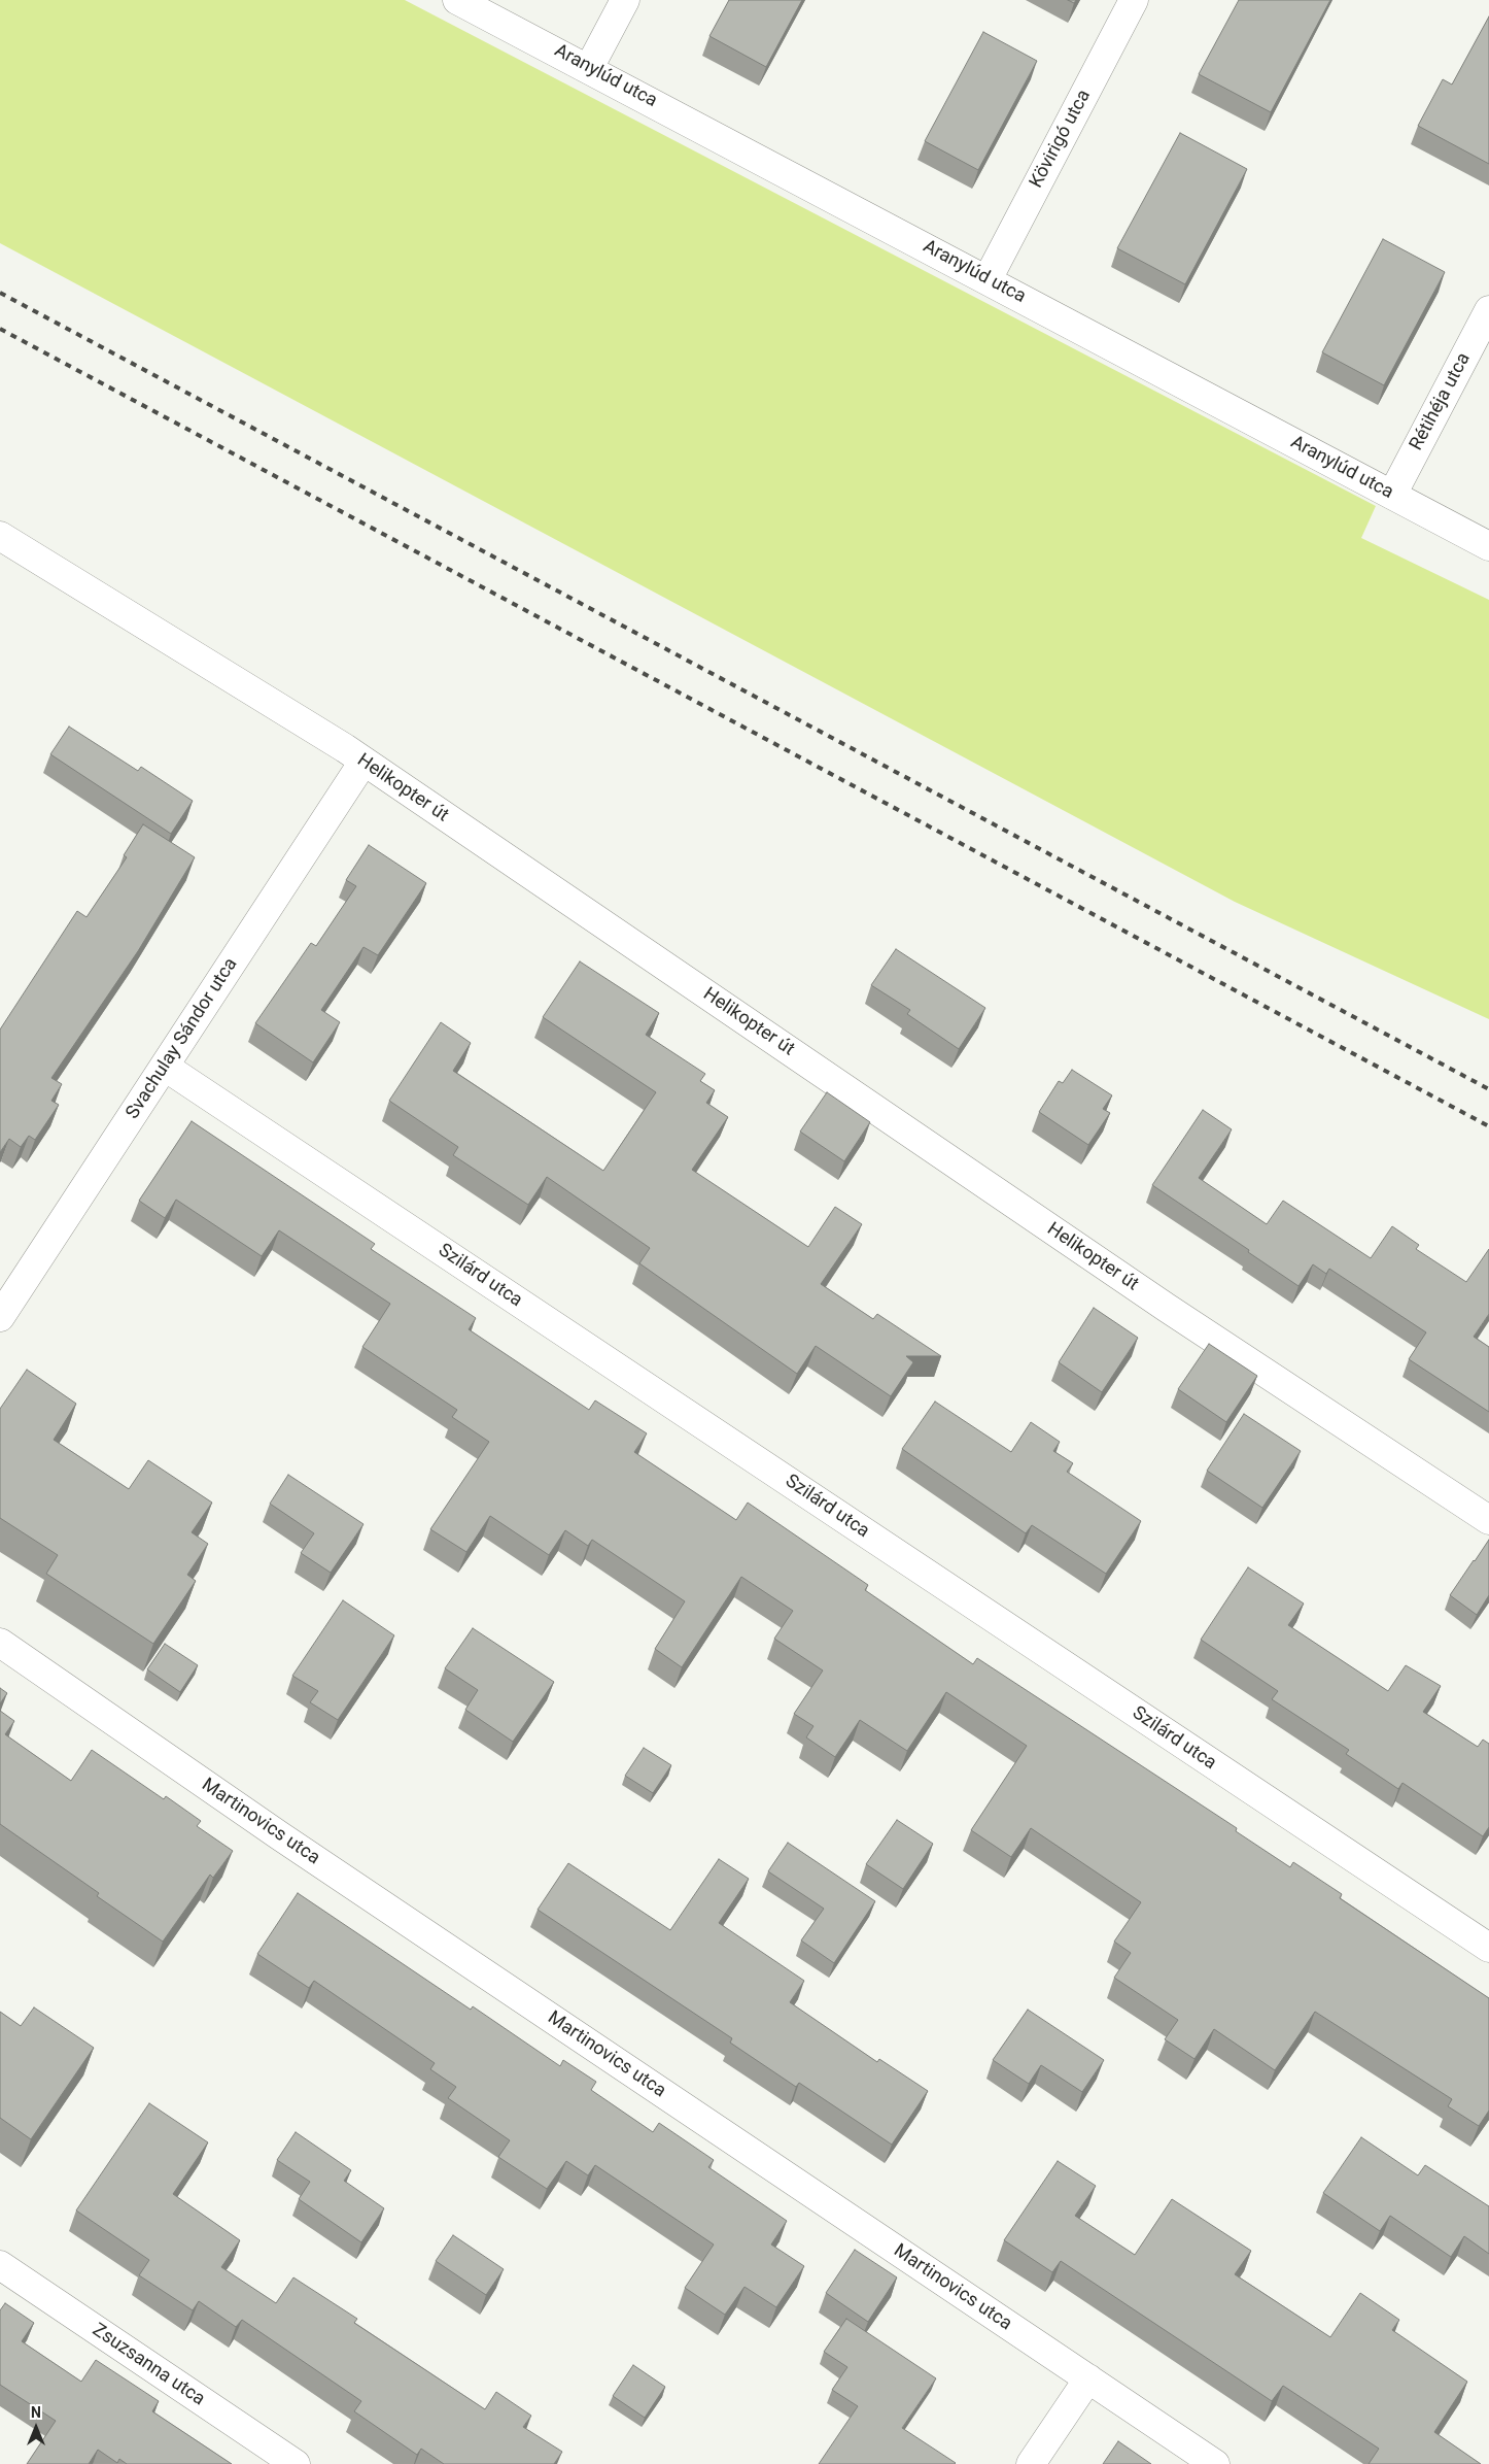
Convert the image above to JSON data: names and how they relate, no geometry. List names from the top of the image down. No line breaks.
{"streets":{"street":["Aranylúd utca","Kövirigó utca","Rétihéja utca","Helikopter út","Svachulay Sándor utca","Szilárd utca","Martinovics utca","Zsuzsanna utca"]},"crossings":[["Aranylúd utca","Kövirigó utca"],["Aranylúd utca","Rétihéja utca"],["Helikopter út","Svachulay Sándor utca"],["Svachulay Sándor utca","Szilárd utca"]],"north":"top"}
